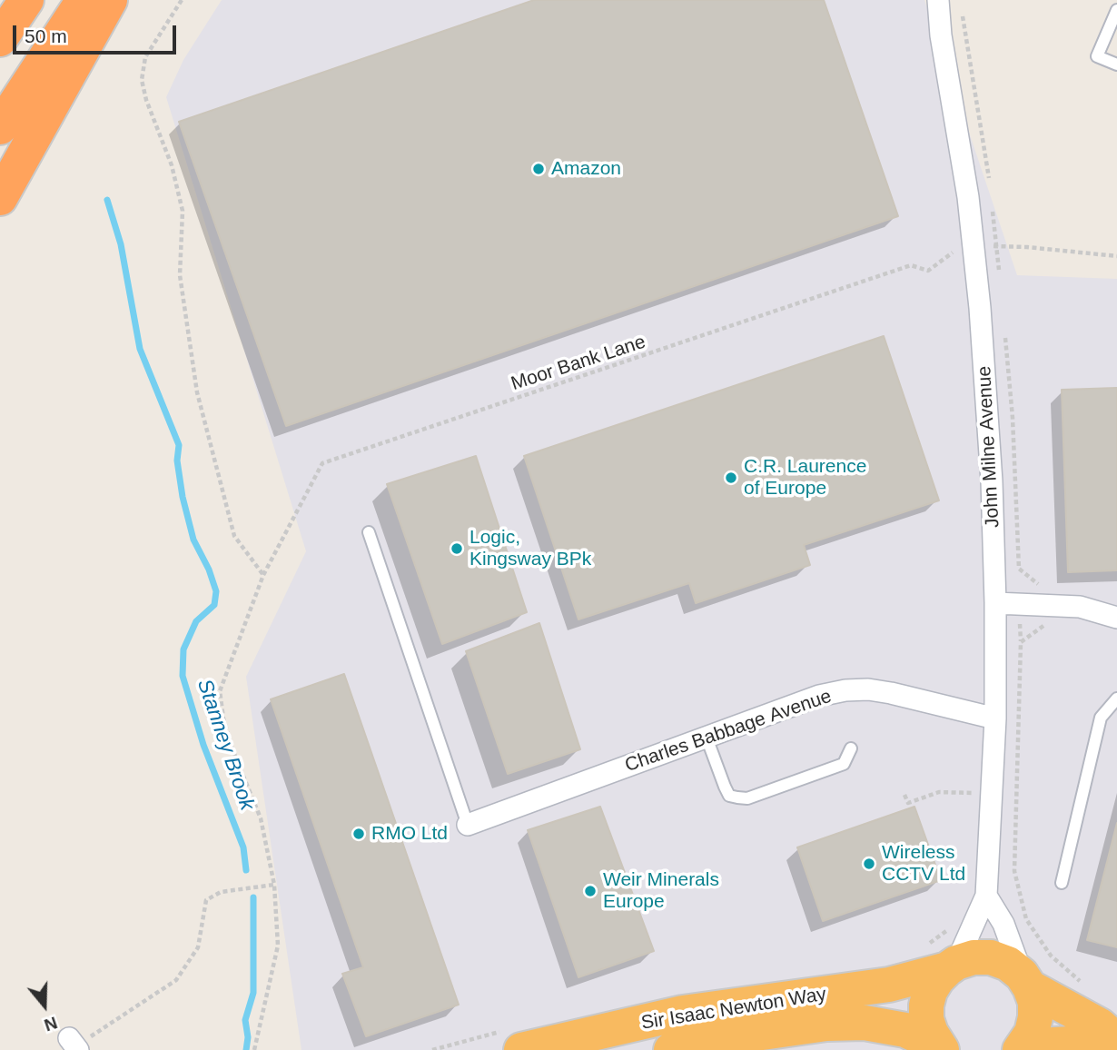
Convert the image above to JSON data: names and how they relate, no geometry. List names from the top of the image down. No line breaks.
{"streets":{"highway":["Sir Isaac Newton Way"],"street":["John Milne Avenue","Charles Babbage Avenue"],"path":["Moor Bank Lane"]},"crossings":[["John Milne Avenue","Charles Babbage Avenue"],["John Milne Avenue","Sir Isaac Newton Way"]],"water":["Stanney Brook"],"places":["Amazon","C.R. Laurence of Europe","Logic, Kingsway BPk","RMO Ltd","Wireless CCTV Ltd","Weir Minerals Europe"],"scale_bar":"50 m","north":"bottom"}
